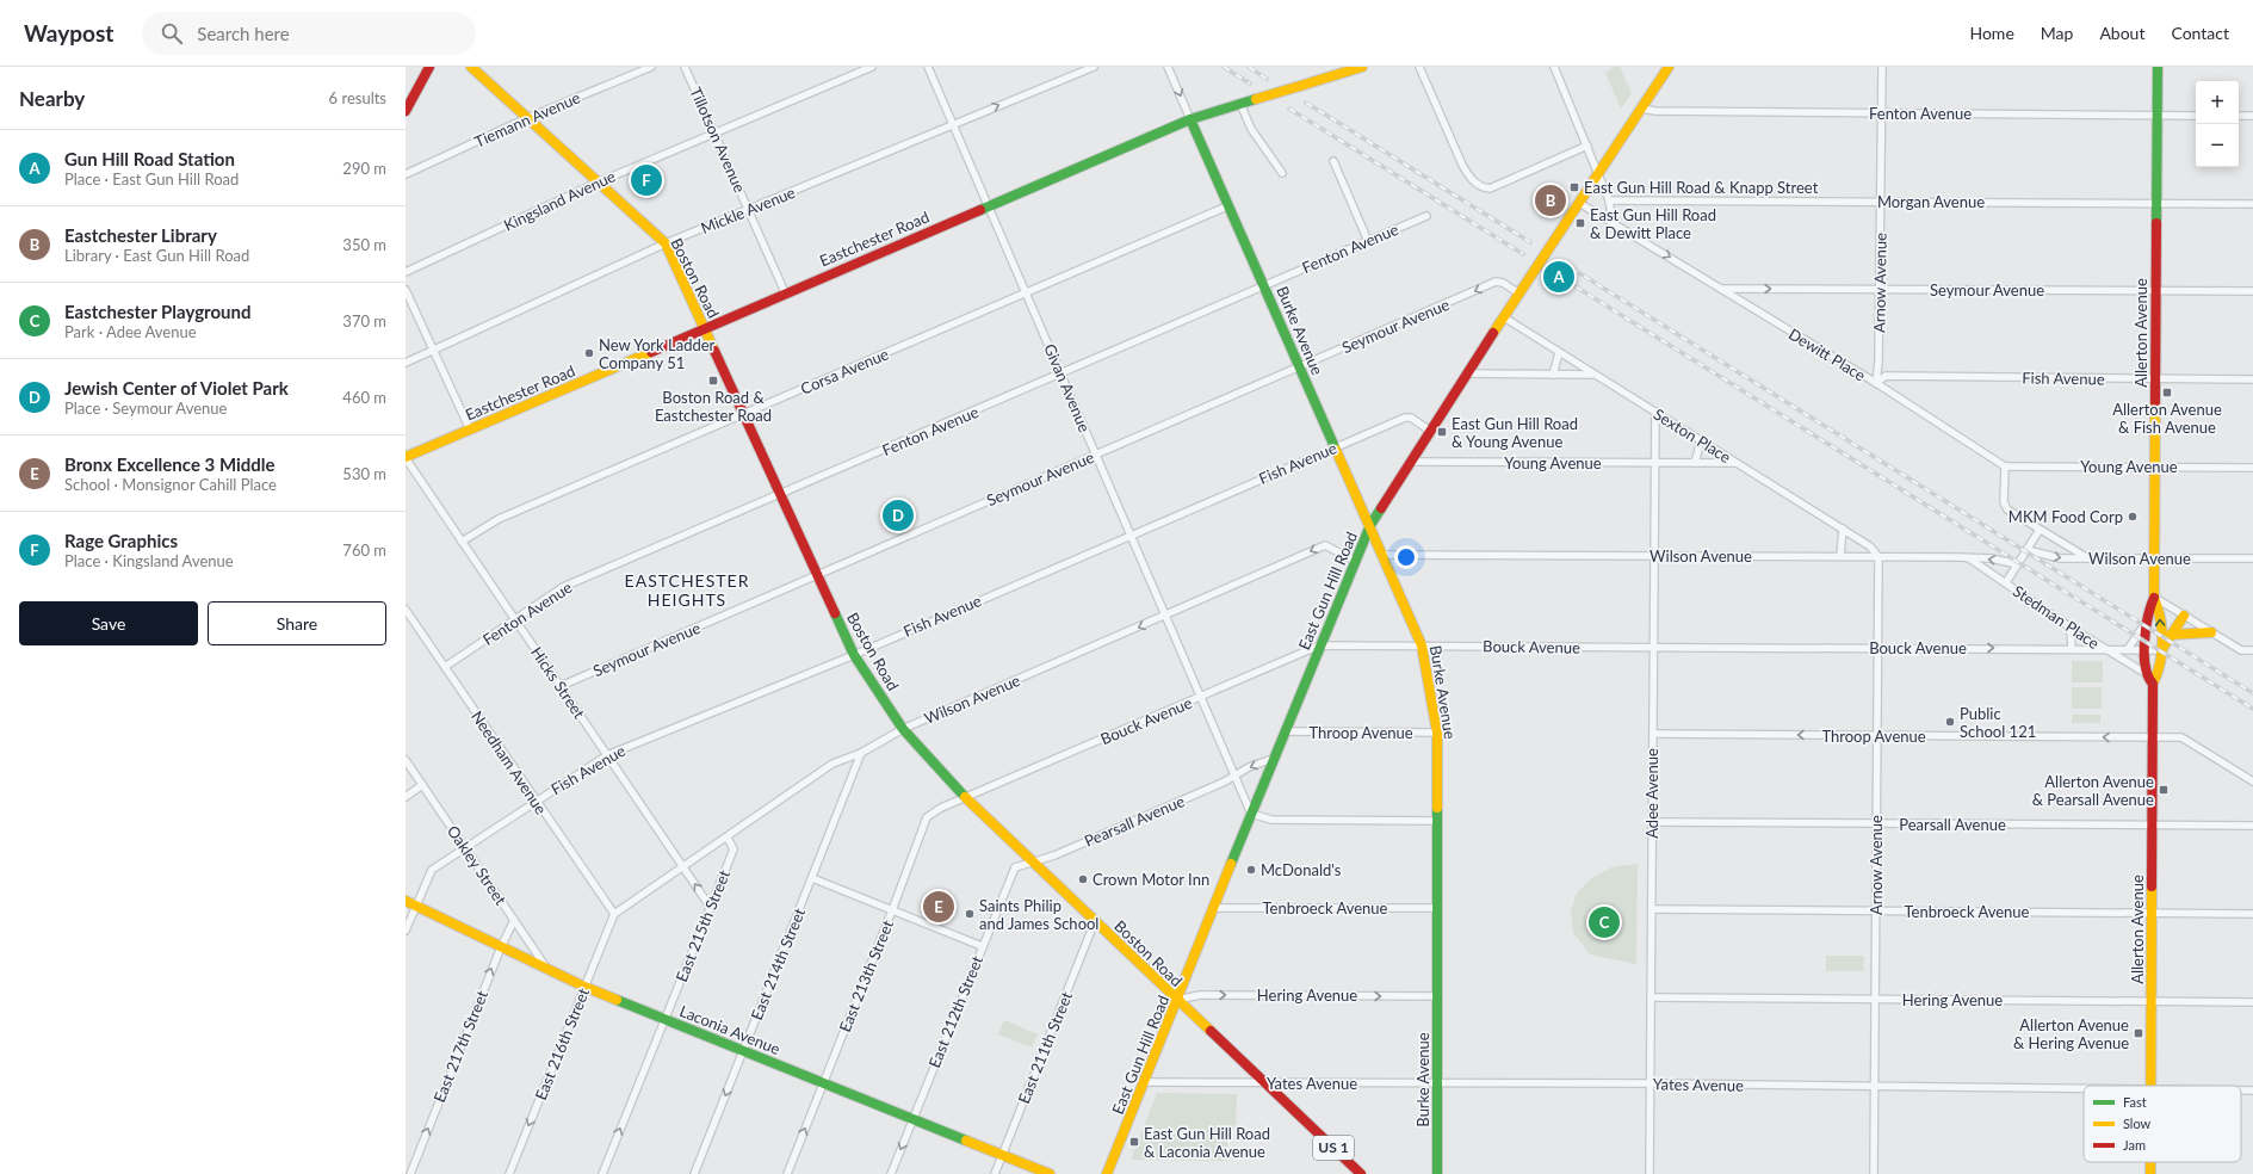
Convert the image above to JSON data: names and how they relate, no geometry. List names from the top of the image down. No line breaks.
{"streets":{"main road":["Eastchester Road","Boston Road","Burke Avenue","Allerton Avenue","East Gun Hill Road","Laconia Avenue","US 1"],"street":["Fenton Avenue","Tiemann Avenue","Tillotson Avenue","Kingsland Avenue","Morgan Avenue","Mickle Avenue","Arnow Avenue","Seymour Avenue","Dewitt Place","Corsa Avenue","Fish Avenue","Givan Avenue","Sexton Place","Young Avenue","Wilson Avenue","Stedman Place","Bouck Avenue","Hicks Street","Throop Avenue","Needham Avenue","Adee Avenue","Pearsall Avenue","Oakley Street","Tenbroeck Avenue","East 215th Street","East 214th Street","East 213th Street","Hering Avenue","East 212th Street","East 216th Street","East 217th Street","East 211th Street","Yates Avenue"]},"crossings":[["Fenton Avenue","Boston Road"],["Fenton Avenue","Arnow Avenue"],["Fenton Avenue","Burke Avenue"],["Fenton Avenue","Allerton Avenue"],["Fenton Avenue","Givan Avenue"],["Fenton Avenue","East Gun Hill Road"],["Fenton Avenue","Hicks Street"],["Fenton Avenue","Needham Avenue"],["Tiemann Avenue","Boston Road"],["Tillotson Avenue","Kingsland Avenue"],["Tillotson Avenue","Mickle Avenue"],["Tillotson Avenue","Eastchester Road"],["Kingsland Avenue","Boston Road"],["Morgan Avenue","Arnow Avenue"],["Morgan Avenue","Allerton Avenue"],["Mickle Avenue","Boston Road"],["Mickle Avenue","Givan Avenue"],["Eastchester Road","Boston Road"],["Eastchester Road","Burke Avenue"],["Eastchester Road","Givan Avenue"],["Eastchester Road","Hicks Street"],["Boston Road","Seymour Avenue"],["Boston Road","Corsa Avenue"],["Boston Road","Fish Avenue"],["Boston Road","Wilson Avenue"],["Boston Road","East Gun Hill Road"],["Boston Road","Bouck Avenue"],["Boston Road","Pearsall Avenue"],["Boston Road","East 213th Street"],["Boston Road","Hering Avenue"],["Boston Road","East 212th Street"],["Boston Road","East 211th Street"],["Boston Road","Yates Avenue"],["Arnow Avenue","Seymour Avenue"],["Arnow Avenue","Dewitt Place"],["Arnow Avenue","Fish Avenue"],["Arnow Avenue","Sexton Place"],["Arnow Avenue","Wilson Avenue"],["Arnow Avenue","Bouck Avenue"],["Arnow Avenue","Throop Avenue"],["Arnow Avenue","Pearsall Avenue"],["Arnow Avenue","Tenbroeck Avenue"],["Arnow Avenue","Hering Avenue"],["Arnow Avenue","Yates Avenue"],["Seymour Avenue","Burke Avenue"],["Seymour Avenue","Allerton Avenue"],["Seymour Avenue","Dewitt Place"],["Seymour Avenue","Givan Avenue"],["Seymour Avenue","East Gun Hill Road"],["Seymour Avenue","Hicks Street"],["Burke Avenue","Corsa Avenue"],["Burke Avenue","Fish Avenue"],["Burke Avenue","Wilson Avenue"],["Burke Avenue","East Gun Hill Road"],["Burke Avenue","Bouck Avenue"],["Burke Avenue","Throop Avenue"],["Burke Avenue","Tenbroeck Avenue"],["Burke Avenue","Hering Avenue"],["Burke Avenue","Yates Avenue"],["Allerton Avenue","Fish Avenue"],["Allerton Avenue","Young Avenue"],["Allerton Avenue","Wilson Avenue"],["Allerton Avenue","Stedman Place"],["Allerton Avenue","Bouck Avenue"],["Allerton Avenue","Throop Avenue"],["Allerton Avenue","Pearsall Avenue"],["Allerton Avenue","Tenbroeck Avenue"],["Allerton Avenue","Hering Avenue"],["Dewitt Place","Fish Avenue"],["Dewitt Place","Young Avenue"],["Dewitt Place","East Gun Hill Road"],["Corsa Avenue","Givan Avenue"],["Corsa Avenue","Hicks Street"],["Fish Avenue","Givan Avenue"],["Fish Avenue","East Gun Hill Road"],["Fish Avenue","Hicks Street"],["Fish Avenue","Needham Avenue"],["Fish Avenue","Oakley Street"],["Fish Avenue","Laconia Avenue"],["Givan Avenue","Wilson Avenue"],["Givan Avenue","East Gun Hill Road"],["Givan Avenue","Bouck Avenue"],["Givan Avenue","Pearsall Avenue"],["Sexton Place","Young Avenue"],["Sexton Place","Wilson Avenue"],["Sexton Place","East Gun Hill Road"],["Sexton Place","Adee Avenue"],["Young Avenue","East Gun Hill Road"],["Young Avenue","Adee Avenue"],["Wilson Avenue","East Gun Hill Road"],["Wilson Avenue","Stedman Place"],["Wilson Avenue","Hicks Street"],["Wilson Avenue","Needham Avenue"],["Wilson Avenue","Adee Avenue"],["Wilson Avenue","East 215th Street"],["Wilson Avenue","East 214th Street"],["Wilson Avenue","East 216th Street"],["East Gun Hill Road","Bouck Avenue"],["East Gun Hill Road","Throop Avenue"],["East Gun Hill Road","Pearsall Avenue"],["East Gun Hill Road","Tenbroeck Avenue"],["East Gun Hill Road","Hering Avenue"],["East Gun Hill Road","Yates Avenue"],["Stedman Place","Bouck Avenue"],["Bouck Avenue","Adee Avenue"],["Bouck Avenue","East 213th Street"],["Hicks Street","East 215th Street"],["Throop Avenue","Adee Avenue"],["Needham Avenue","East 216th Street"],["Adee Avenue","Pearsall Avenue"],["Adee Avenue","Tenbroeck Avenue"],["Adee Avenue","Hering Avenue"],["Adee Avenue","Yates Avenue"],["Pearsall Avenue","East 212th Street"],["Oakley Street","Laconia Avenue"],["Oakley Street","East 217th Street"],["East 215th Street","Laconia Avenue"],["East 214th Street","Laconia Avenue"],["East 213th Street","Laconia Avenue"],["East 212th Street","Laconia Avenue"],["Laconia Avenue","East 216th Street"],["Laconia Avenue","East 217th Street"],["Laconia Avenue","East 211th Street"]],"one_way":["Throop Avenue","East 215th Street","East 216th Street","East 217th Street"],"districts":["EASTCHESTER HEIGHTS"],"places":{"transit":["East Gun Hill Road & Knapp Street","East Gun Hill Road & Dewitt Place","Boston Road & Eastchester Road","Allerton Avenue & Fish Avenue","East Gun Hill Road & Young Avenue","Allerton Avenue & Pearsall Avenue","Allerton Avenue & Hering Avenue","East Gun Hill Road & Laconia Avenue"],"other":["New York Ladder Company 51","MKM Food Corp","Public School 121","McDonald's","Crown Motor Inn","Saints Philip and James School"]},"legend":["Fast","Slow","Jam"],"page":{"header":"Waypost","search":"Search here","nav":["Home","Map","About","Contact"],"heading":["Nearby","6 results"],"map_buttons":["+","−"],"list":[{"mark":"A","name":"Gun Hill Road Station","note":"Place · East Gun Hill Road","value":"290 m"},{"mark":"B","name":"Eastchester Library","note":"Library · East Gun Hill Road","value":"350 m"},{"mark":"C","name":"Eastchester Playground","note":"Park · Adee Avenue","value":"370 m"},{"mark":"D","name":"Jewish Center of Violet Park","note":"Place · Seymour Avenue","value":"460 m"},{"mark":"E","name":"Bronx Excellence 3 Middle","note":"School · Monsignor Cahill Place","value":"530 m"},{"mark":"F","name":"Rage Graphics","note":"Place · Kingsland Avenue","value":"760 m"}],"pins":["F","B","A","D","E","C"],"buttons":["Save","Share"]}}
